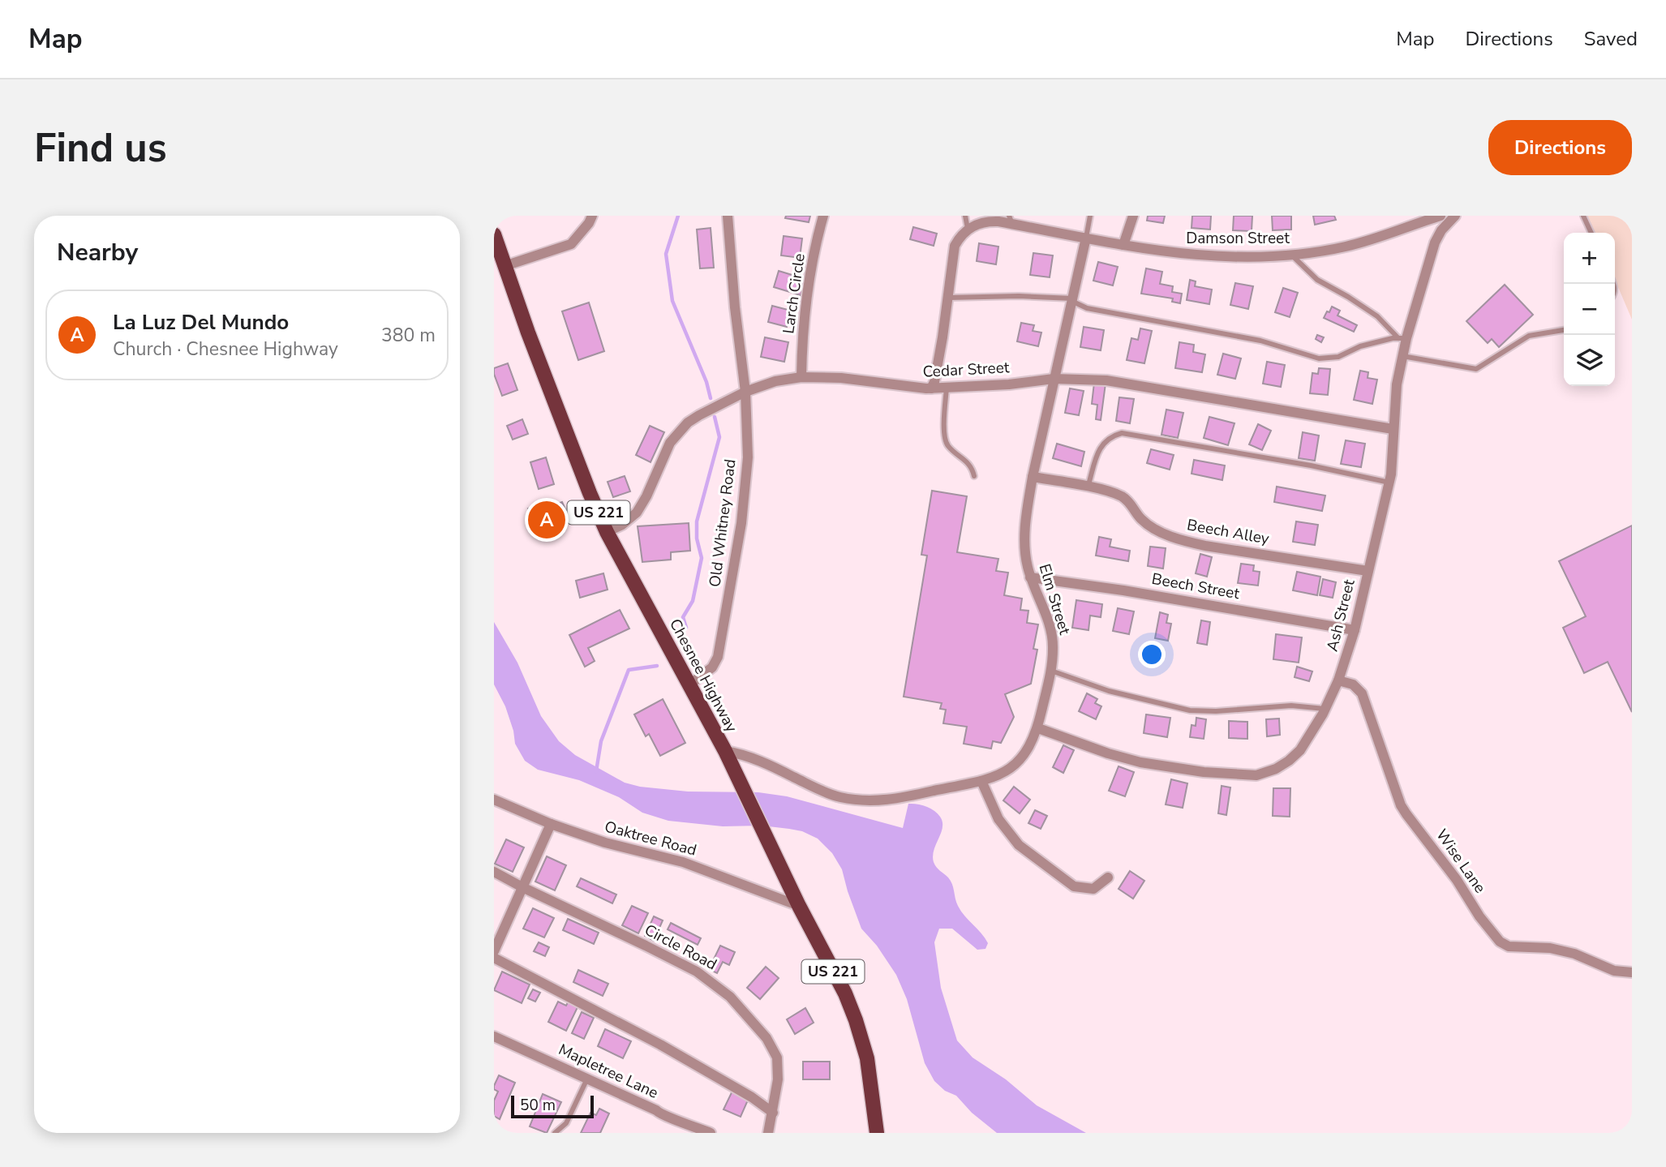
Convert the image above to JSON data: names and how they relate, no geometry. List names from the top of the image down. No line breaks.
{"streets":{"main road":["US 221","Chesnee Highway"],"street":["Damson Street","Larch Circle","Cedar Street","Old Whitney Road","Beech Alley","Beech Street","Elm Street","Ash Street","Oaktree Road","Wise Lane","Circle Road","Mapletree Lane"]},"crossings":[["Damson Street","Elm Street"],["Larch Circle","Cedar Street"],["Cedar Street","Old Whitney Road"],["Cedar Street","Elm Street"],["Cedar Street","Ash Street"],["Cedar Street","Chesnee Highway"],["Old Whitney Road","Chesnee Highway"],["Beech Alley","Elm Street"],["Beech Alley","Ash Street"],["Beech Street","Elm Street"],["Beech Street","Ash Street"],["Elm Street","Ash Street"],["Elm Street","Chesnee Highway"],["Ash Street","Wise Lane"],["Chesnee Highway","Oaktree Road"]],"scale_bar":"50 m","page":{"header":"Map","nav":["Map","Directions","Saved"],"buttons":"Directions","title":"Find us","heading":"Nearby","map_buttons":["+","−"],"list":[{"mark":"A","name":"La Luz Del Mundo","note":"Church · Chesnee Highway","value":"380 m"}],"pins":"A","scale":"50 m"}}
